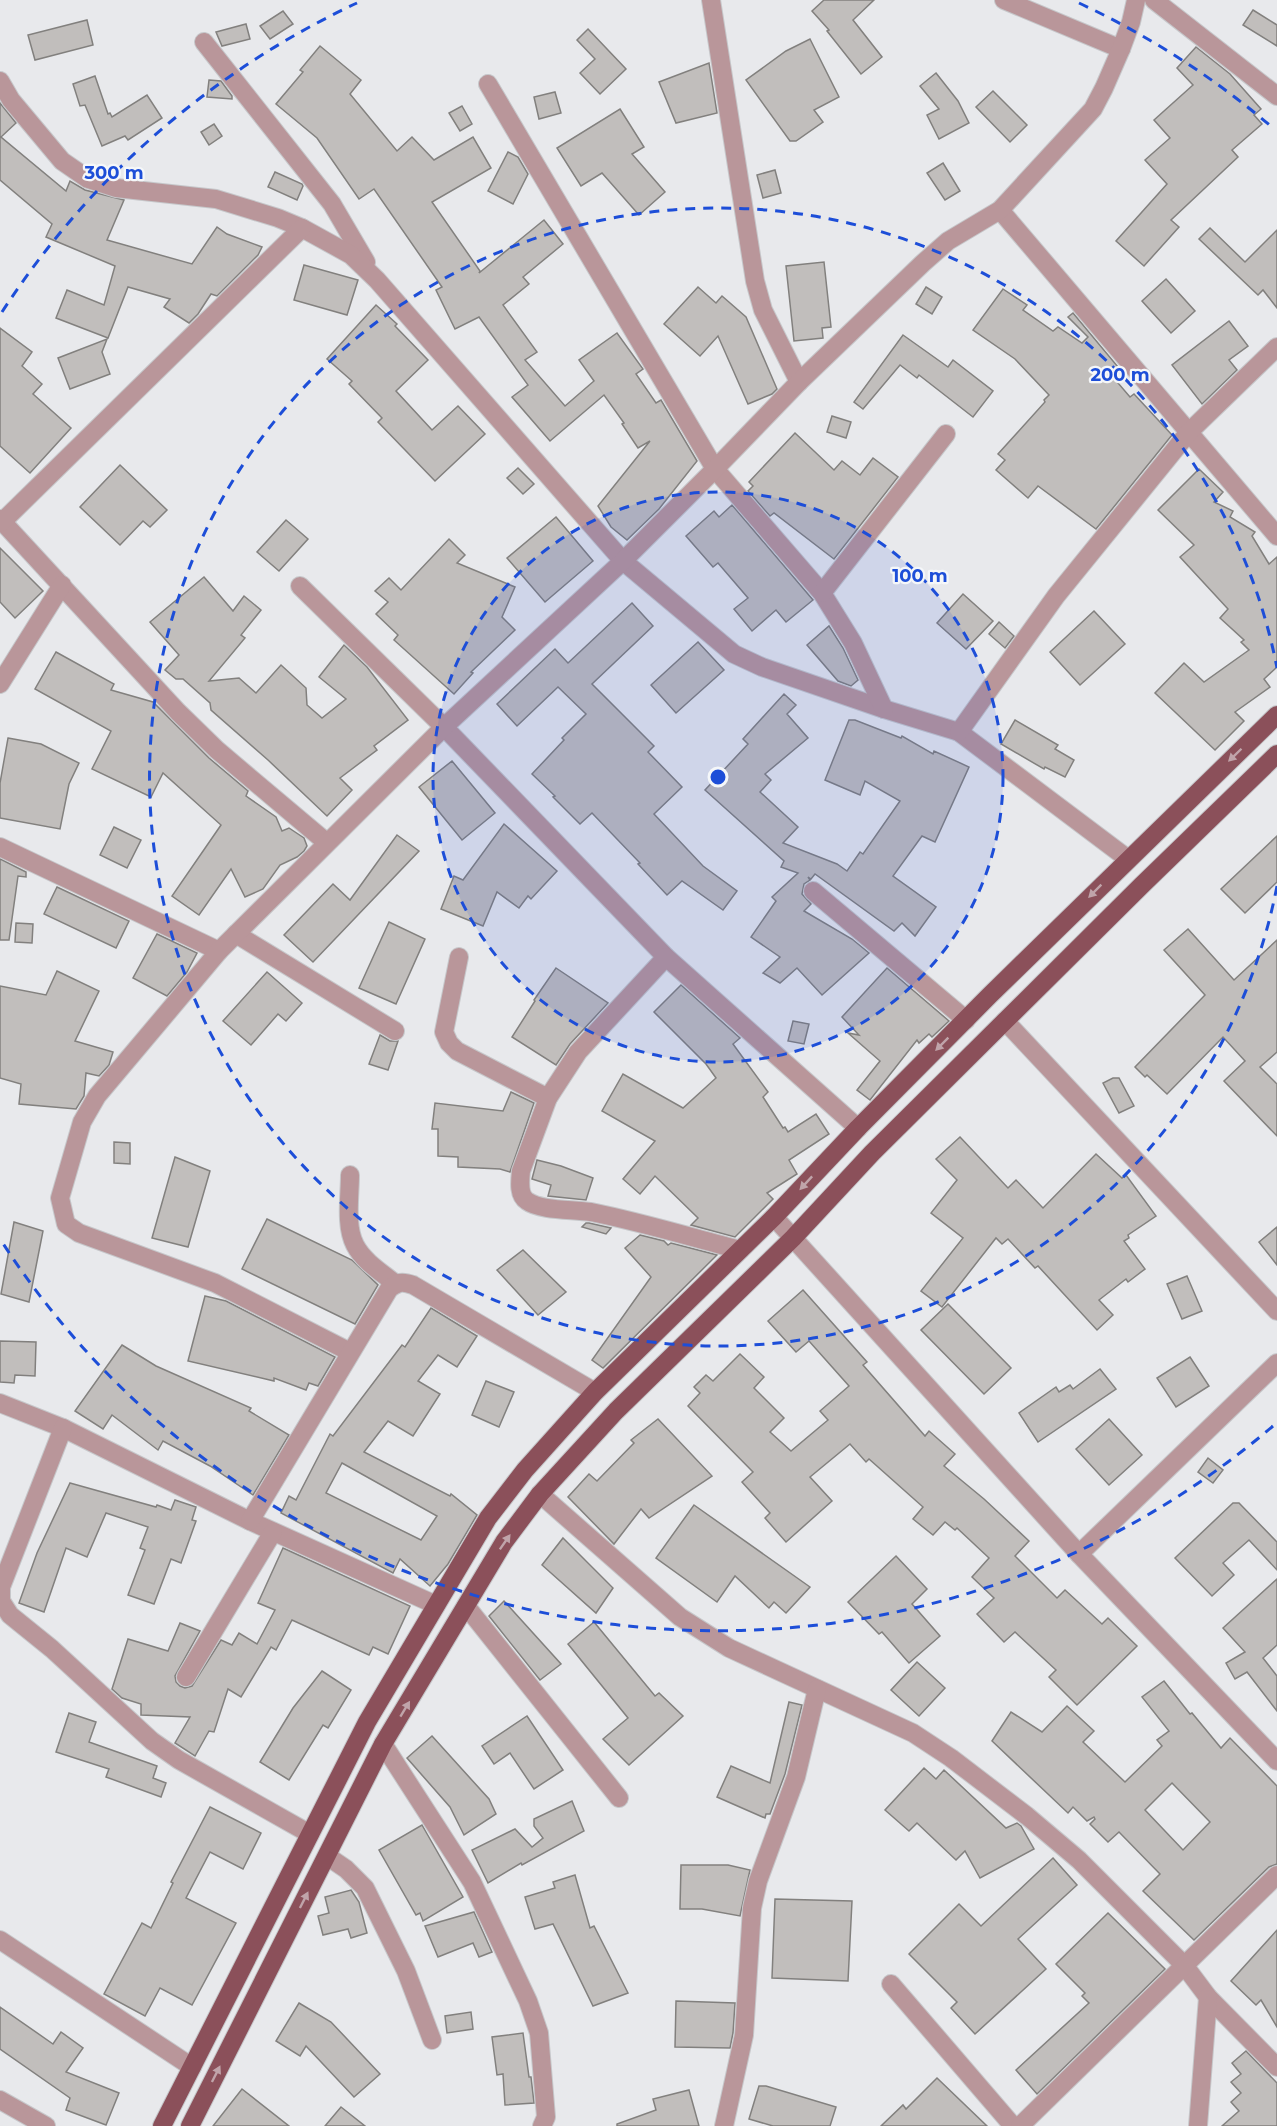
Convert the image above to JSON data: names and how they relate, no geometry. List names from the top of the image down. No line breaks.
{"rings":["300 m","200 m","100 m"]}
